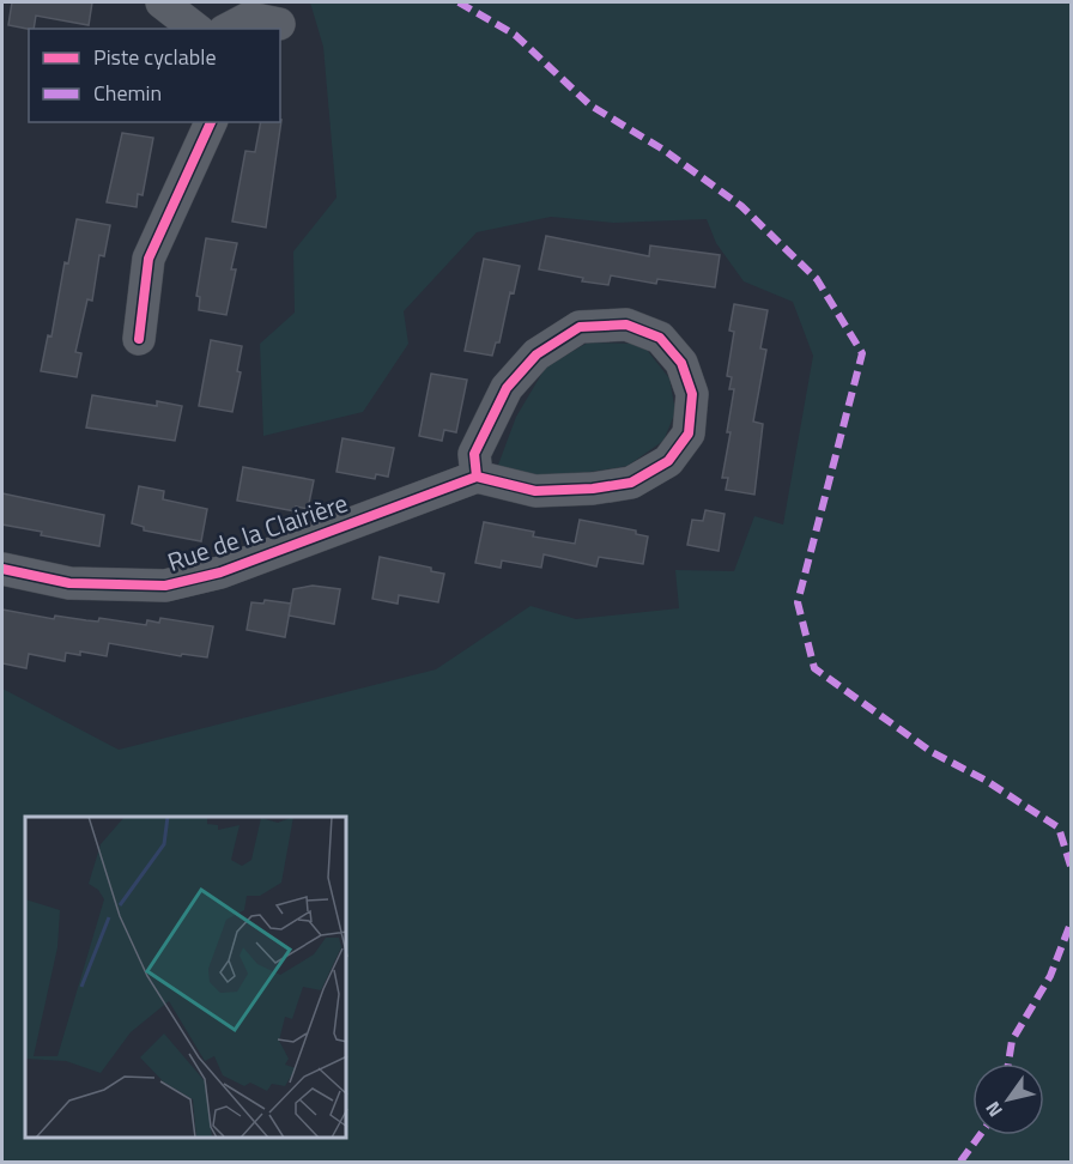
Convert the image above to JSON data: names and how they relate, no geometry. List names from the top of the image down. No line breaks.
{"streets":{"street":["Rue de la Clairière"]},"legend":["Piste cyclable","Chemin"],"north":"bottom left"}
